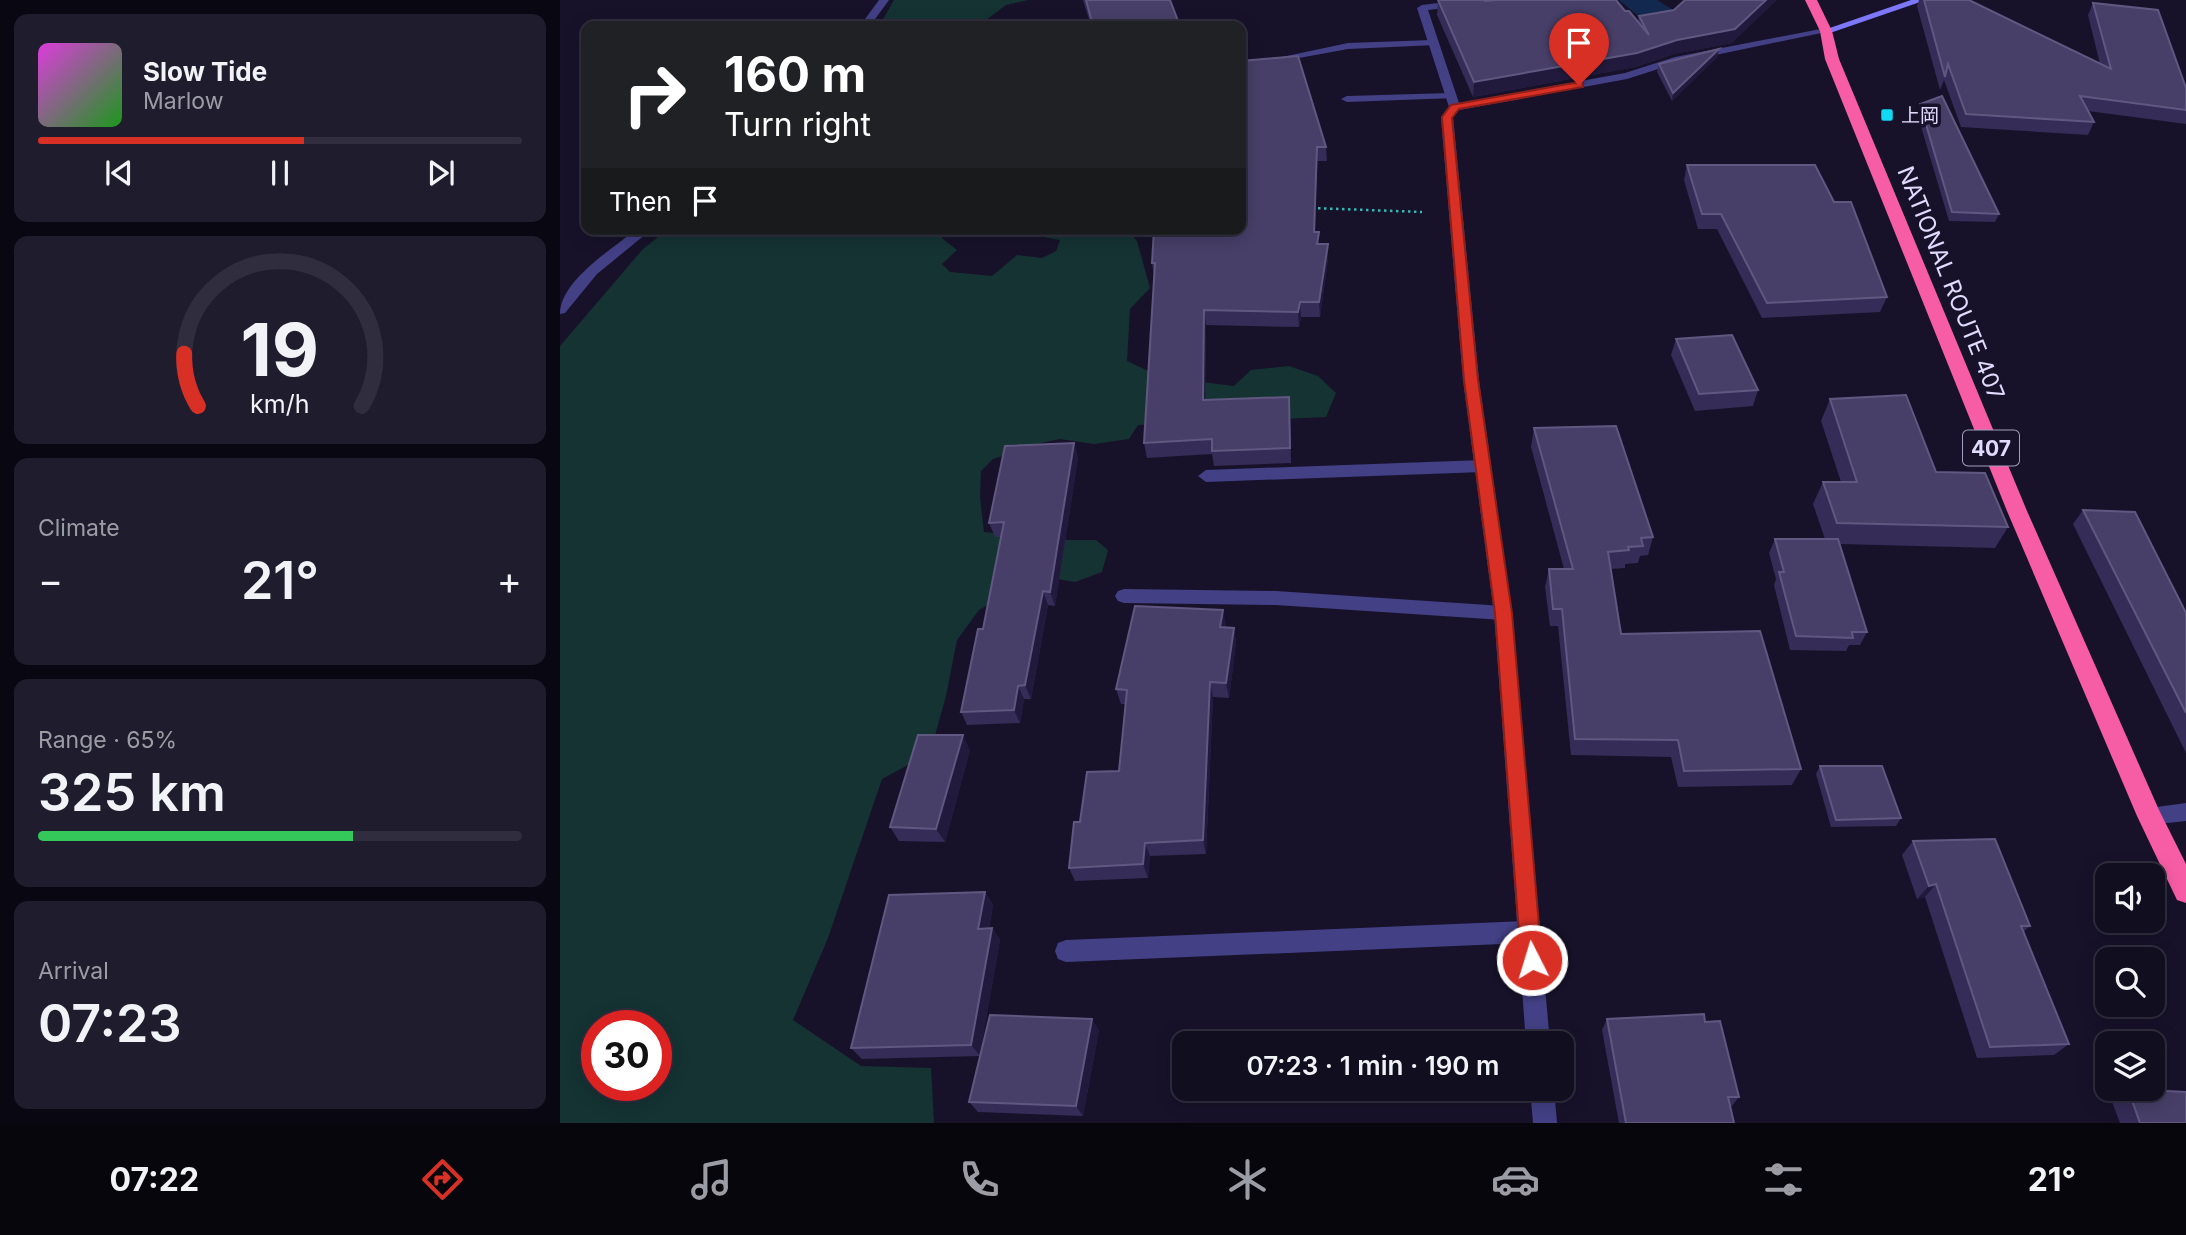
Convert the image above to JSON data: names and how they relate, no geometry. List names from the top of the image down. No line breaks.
{"streets":{"highway":["NATIONAL ROUTE 407","407"]},"places":{"transit":["上岡"]},"page":{"turn":["160 m","Turn right"],"song":["Slow Tide","Marlow"],"then":"Then","tile":["Climate",["Range · 65%","325 km"],["Arrival","07:23"]],"heat":["−","21°","+"],"limit":"30","trip":"07:23 · 1 min · 190 m","tabs":["07:22","21°"],"gauge":["19","km/h"]}}
